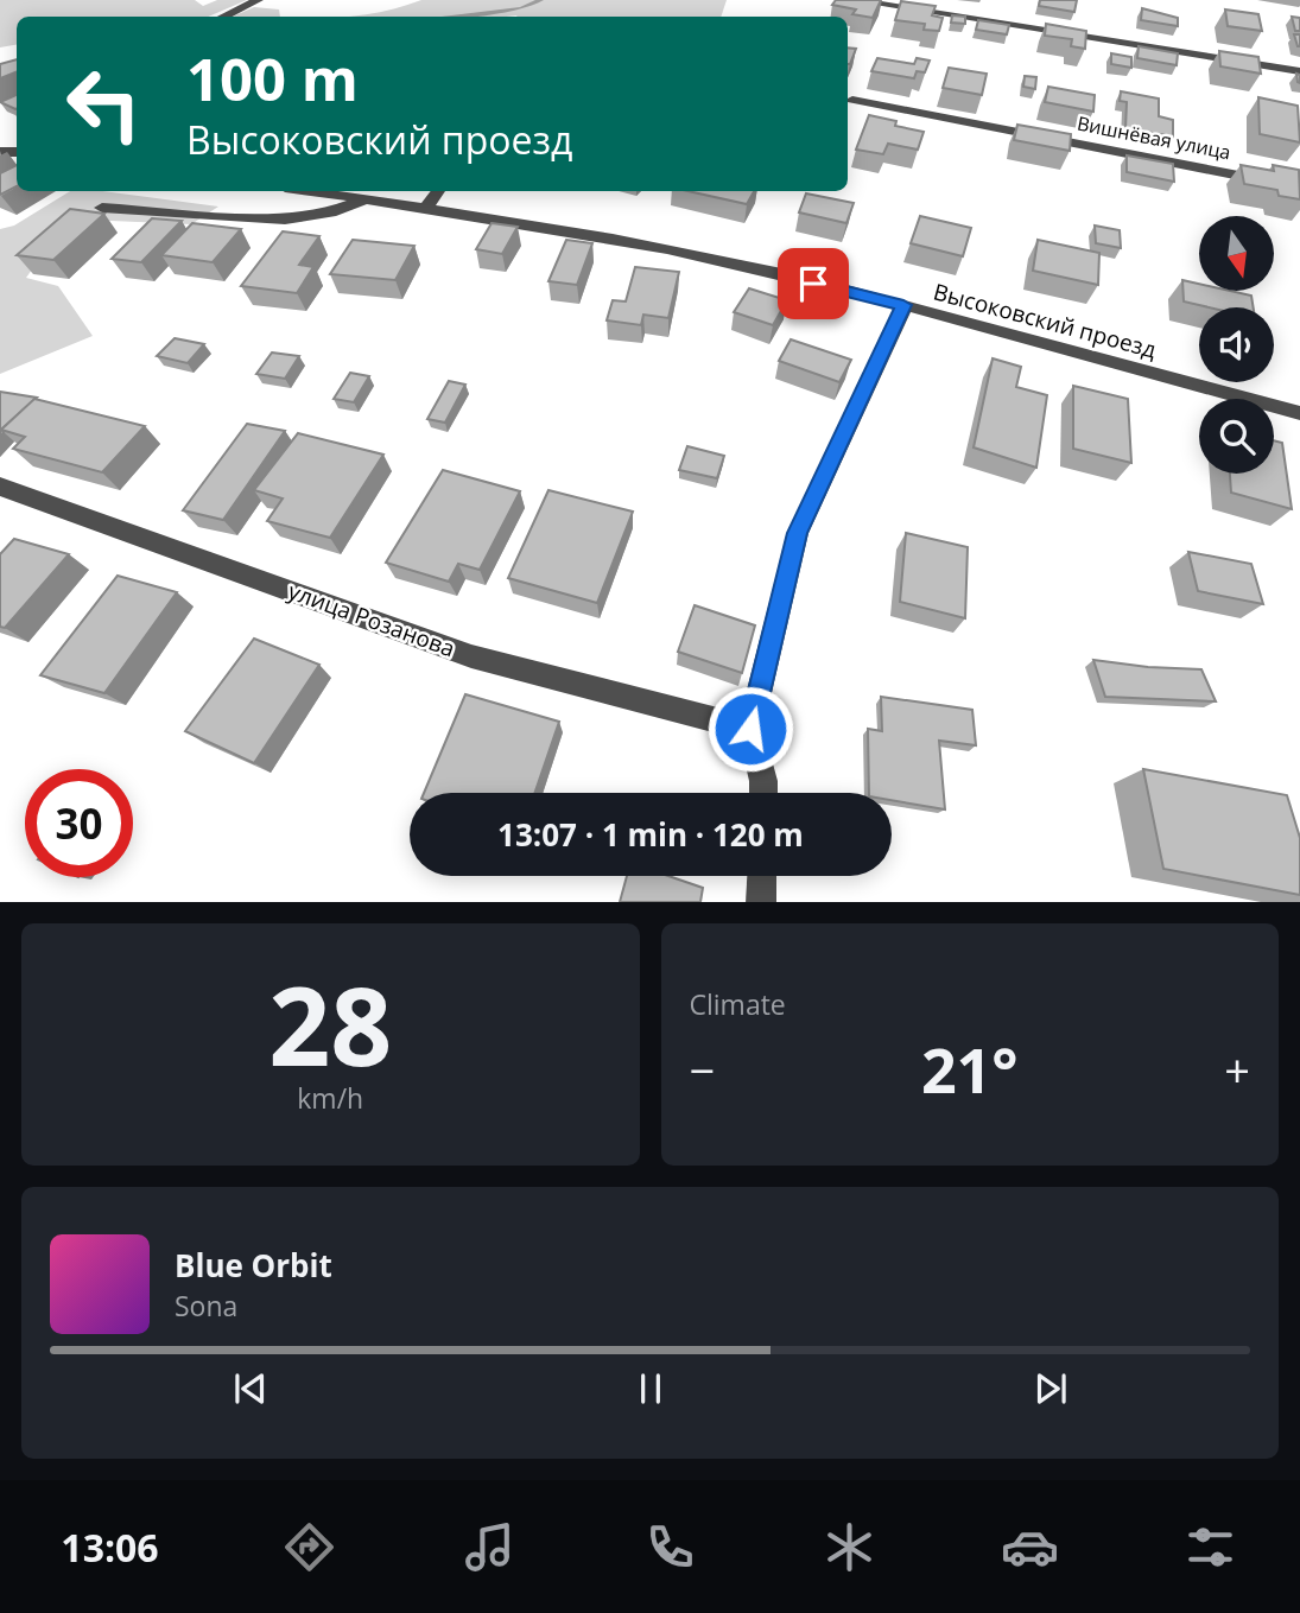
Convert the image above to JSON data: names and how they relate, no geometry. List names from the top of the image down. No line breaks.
{"streets":{"street":["Вишнёвая улица","Высоковский проезд","улица Розанова"]},"north":"bottom","page":{"turn":["100 m","Высоковский проезд"],"limit":"30","trip":"13:07 · 1 min · 120 m","tile":[["28","km/h"],"Climate"],"heat":["−","21°","+"],"song":["Blue Orbit","Sona"],"tabs":"13:06"}}
